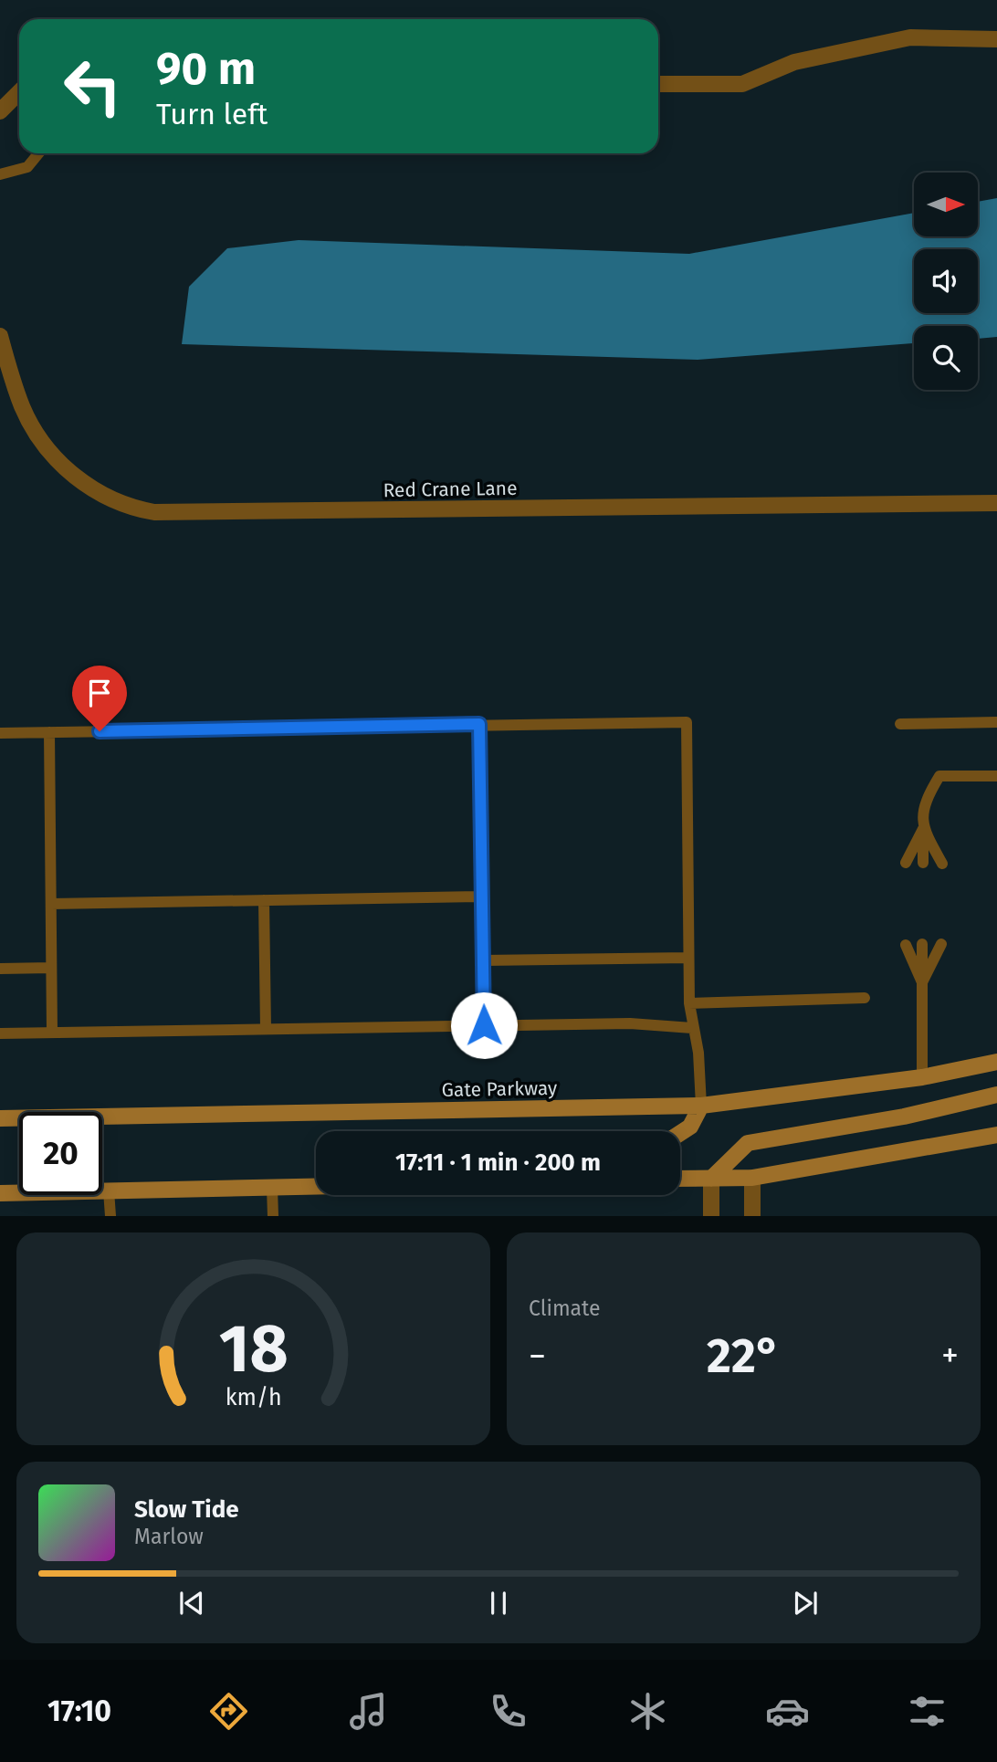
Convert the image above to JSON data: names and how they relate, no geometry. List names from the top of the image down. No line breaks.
{"streets":{"main road":["Gate Parkway"],"street":["Red Crane Lane"]},"north":"right","page":{"turn":["90 m","Turn left"],"limit":"20","trip":"17:11 · 1 min · 200 m","tile":"Climate","heat":["−","22°","+"],"song":["Slow Tide","Marlow"],"tabs":"17:10","gauge":["18","km/h"]}}
